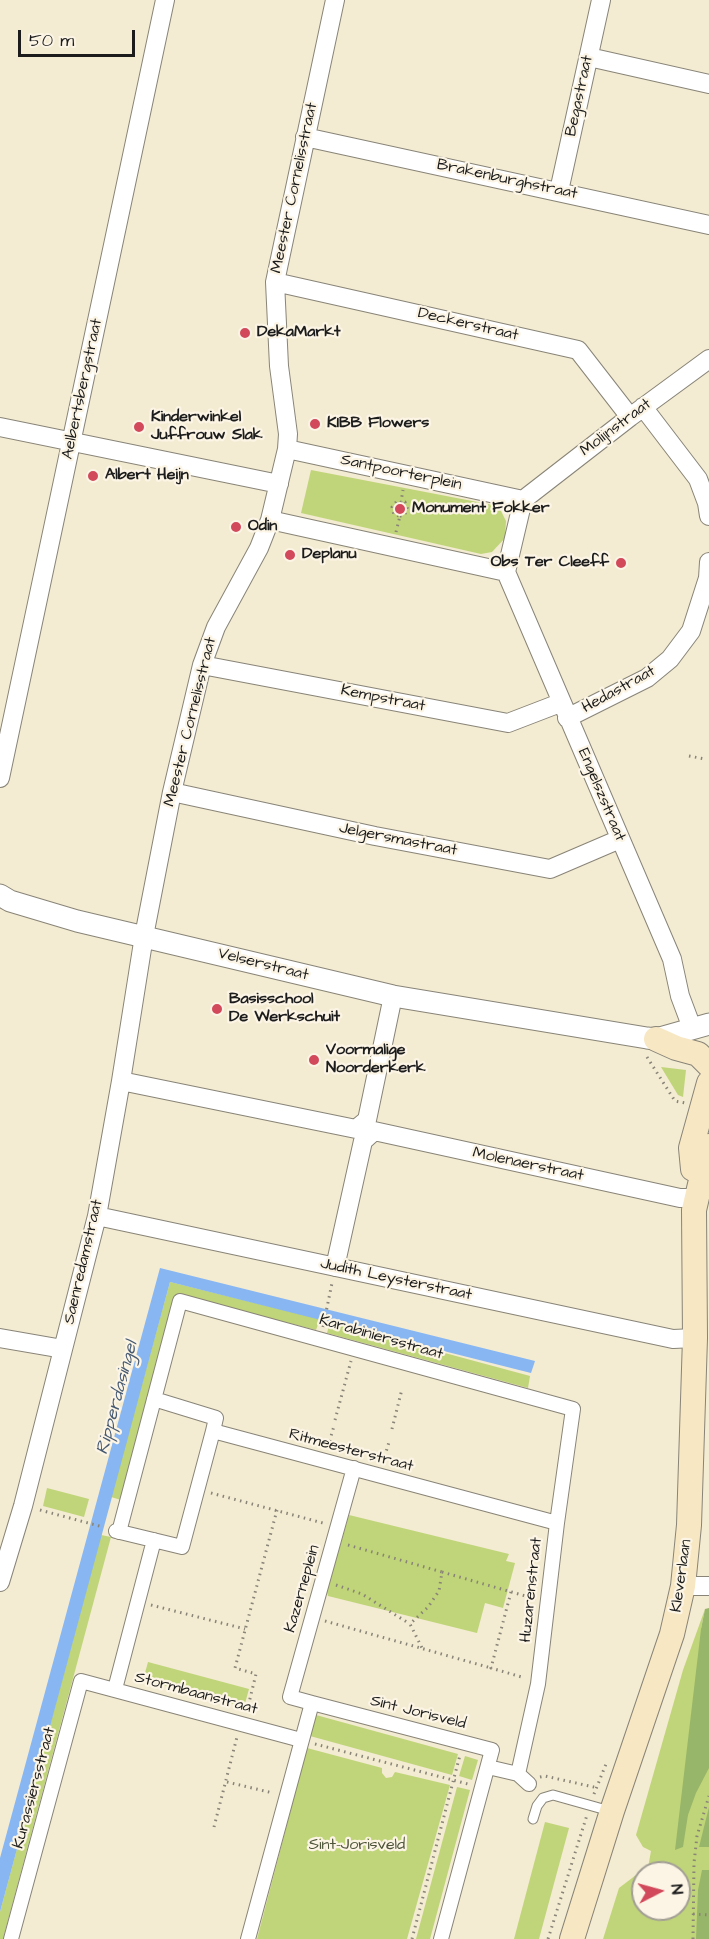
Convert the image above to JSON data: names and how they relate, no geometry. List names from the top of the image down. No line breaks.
{"streets":{"main road":["Kleverlaan"],"street":["Begastraat","Brakenburghstraat","Meester Cornelisstraat","Deckerstraat","Aelbertsbergstraat","Molijnstraat","Santpoorterplein","Hedastraat","Kempstraat","Engelszstraat","Jelgersmastraat","Velserstraat","Molenaerstraat","Saenredamstraat","Judith Leysterstraat","Karabiniersstraat","Ritmeesterstraat","Kazerneplein","Huzarenstraat","Stormbaanstraat","Sint Jorisveld","Kurassiersstraat"]},"crossings":[["Begastraat","Brakenburghstraat"],["Brakenburghstraat","Meester Cornelisstraat"],["Meester Cornelisstraat","Deckerstraat"],["Meester Cornelisstraat","Santpoorterplein"],["Meester Cornelisstraat","Kempstraat"],["Meester Cornelisstraat","Jelgersmastraat"],["Meester Cornelisstraat","Velserstraat"],["Meester Cornelisstraat","Saenredamstraat"],["Deckerstraat","Molijnstraat"],["Molijnstraat","Santpoorterplein"],["Hedastraat","Kempstraat"],["Hedastraat","Engelszstraat"],["Kempstraat","Engelszstraat"],["Engelszstraat","Jelgersmastraat"],["Engelszstraat","Velserstraat"],["Velserstraat","Saenredamstraat"],["Molenaerstraat","Saenredamstraat"],["Molenaerstraat","Kleverlaan"],["Saenredamstraat","Judith Leysterstraat"],["Judith Leysterstraat","Kleverlaan"],["Karabiniersstraat","Huzarenstraat"],["Ritmeesterstraat","Kazerneplein"],["Ritmeesterstraat","Huzarenstraat"],["Kazerneplein","Sint Jorisveld"],["Stormbaanstraat","Kurassiersstraat"]],"water":["Ripperdasingel"],"parks":["Sint-Jorisveld"],"places":["DekaMarkt","KIBB Flowers","Kinderwinkel Juffrouw Slak","Albert Heijn","Monument Fokker","Odin","Deplanu","Obs Ter Cleeff","Basisschool De Werkschuit","Voormalige Noorderkerk"],"scale_bar":"50 m","north":"right"}
